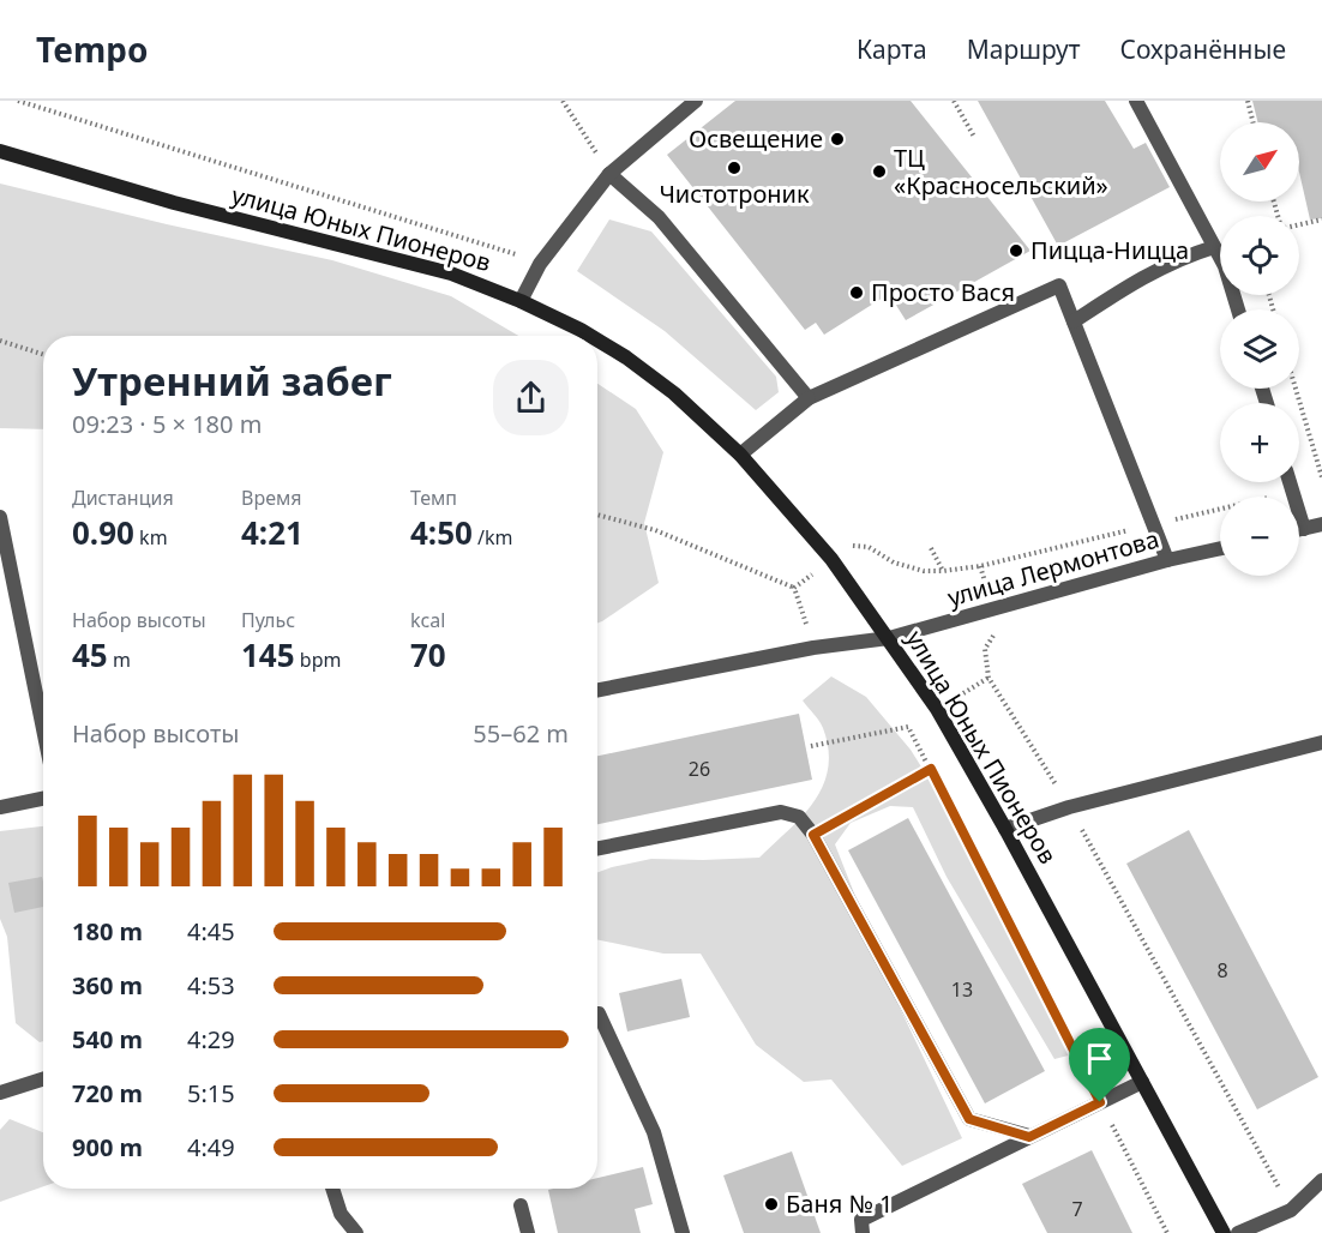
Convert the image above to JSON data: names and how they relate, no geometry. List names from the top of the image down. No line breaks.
{"streets":{"main road":["улица Юных Пионеров"],"street":["улица Лермонтова"]},"crossings":[["улица Юных Пионеров","улица Лермонтова"]],"places":["Освещение","Чистотроник","ТЦ «Красносельский»","Пицца-Ницца","Просто Вася","Баня № 1"],"house_numbers":["26","8","13","7"],"north":"top right","page":{"header":"Tempo","nav":["Карта","Маршрут","Сохранённые"],"map_buttons":["+","−"],"heading":["Утренний забег","09:23 · 5 × 180 m"],"stats":[["Дистанция","0.90 km"],["Время","4:21"],["Темп","4:50 /km"],["Набор высоты","45 m"],["Пульс","145 bpm"],["kcal","70"]],"chart":["Набор высоты","55–62 m"],"list":[{"name":"180 m","note":"4:45"},{"name":"360 m","note":"4:53"},{"name":"540 m","note":"4:29"},{"name":"720 m","note":"5:15"},{"name":"900 m","note":"4:49"}]}}
